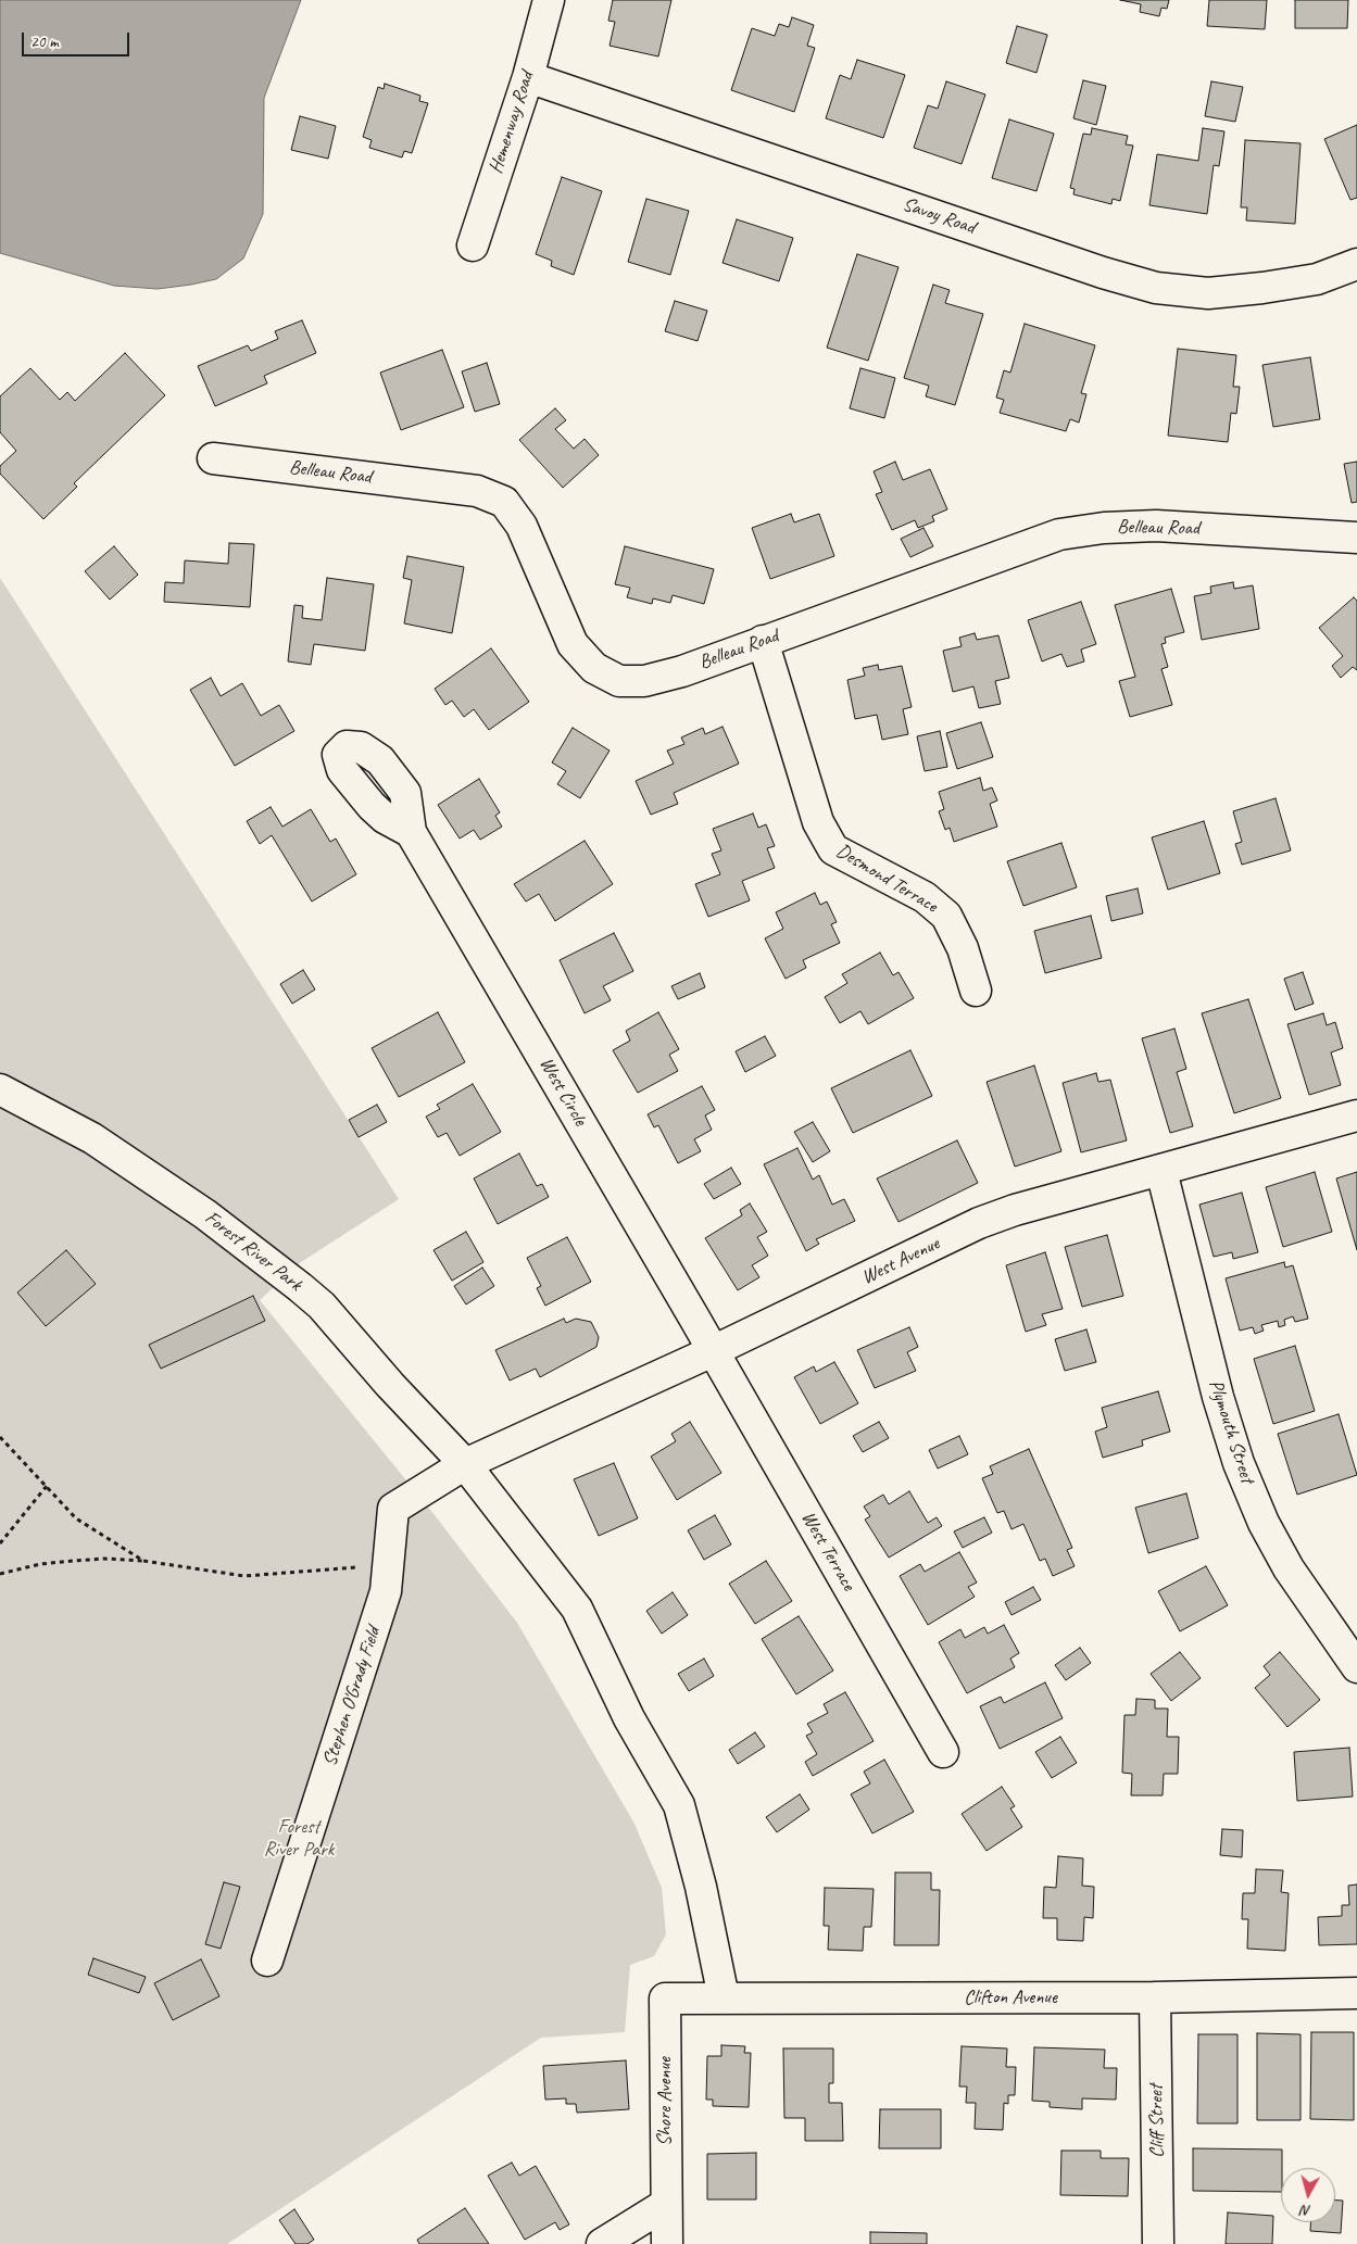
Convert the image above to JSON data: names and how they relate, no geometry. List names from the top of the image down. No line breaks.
{"streets":{"street":["Hemenway Road","Savoy Road","Belleau Road","Desmond Terrace","West Circle","Forest River Park","West Avenue","Plymouth Street","West Terrace","Stephen O'Grady Field","Clifton Avenue","Shore Avenue","Cliff Street"]},"crossings":[["Hemenway Road","Savoy Road"],["Belleau Road","Desmond Terrace"],["West Circle","West Avenue"],["West Circle","West Terrace"],["Forest River Park","West Avenue"],["Forest River Park","Stephen O'Grady Field"],["Forest River Park","Clifton Avenue"],["West Avenue","Plymouth Street"],["West Avenue","West Terrace"],["West Avenue","Stephen O'Grady Field"],["Clifton Avenue","Shore Avenue"],["Clifton Avenue","Cliff Street"]],"parks":["Forest River Park"],"scale_bar":"20 m","north":"bottom"}
